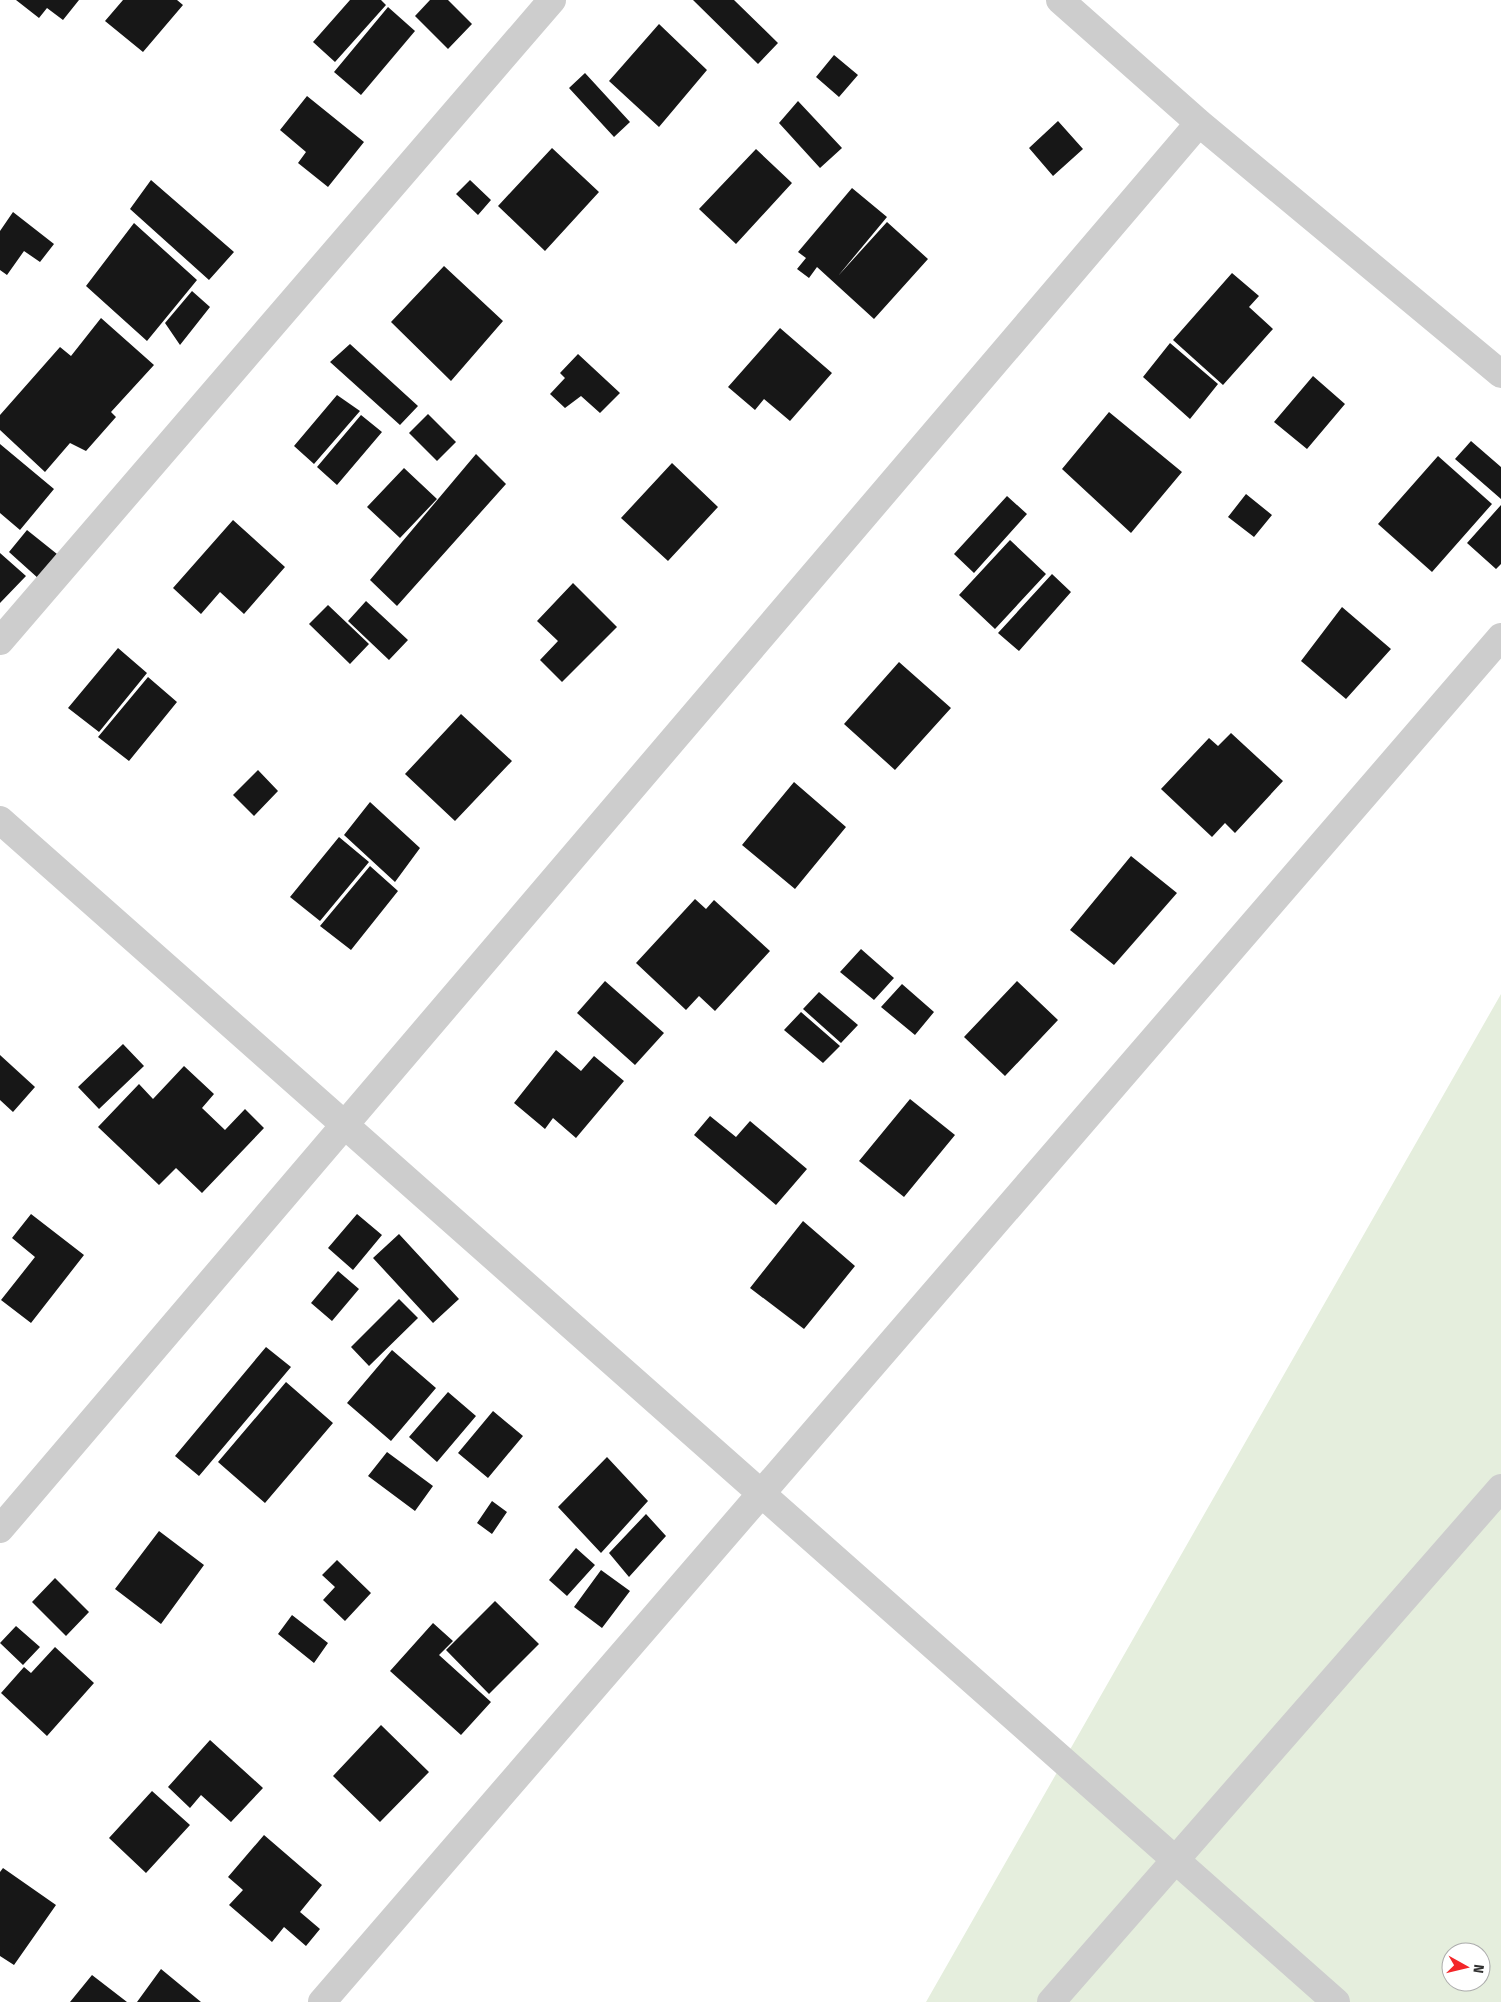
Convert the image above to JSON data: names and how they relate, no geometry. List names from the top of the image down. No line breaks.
{"north":"right"}
